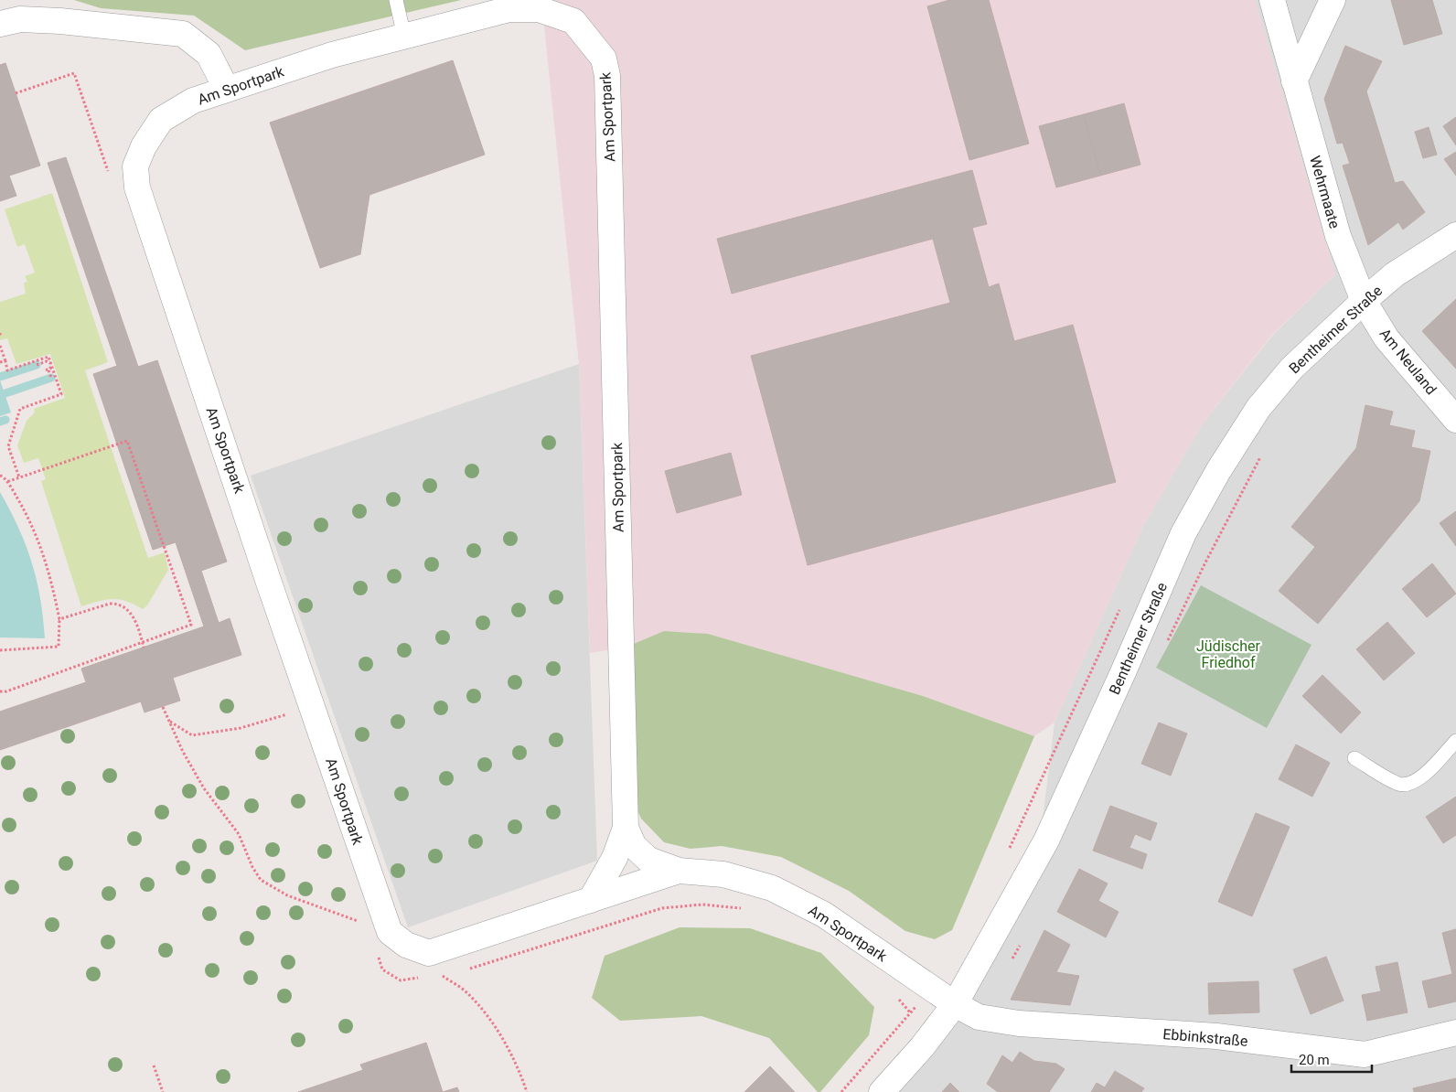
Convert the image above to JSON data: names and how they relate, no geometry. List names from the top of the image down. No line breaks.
{"streets":{"street":["Am Sportpark","Wehrmaate","Bentheimer Straße","Am Neuland","Ebbinkstraße"]},"crossings":[["Am Sportpark","Bentheimer Straße"],["Am Sportpark","Ebbinkstraße"],["Wehrmaate","Bentheimer Straße"],["Wehrmaate","Am Neuland"],["Bentheimer Straße","Am Neuland"],["Bentheimer Straße","Ebbinkstraße"]],"parks":["Jüdischer Friedhof"],"scale_bar":"20 m"}
